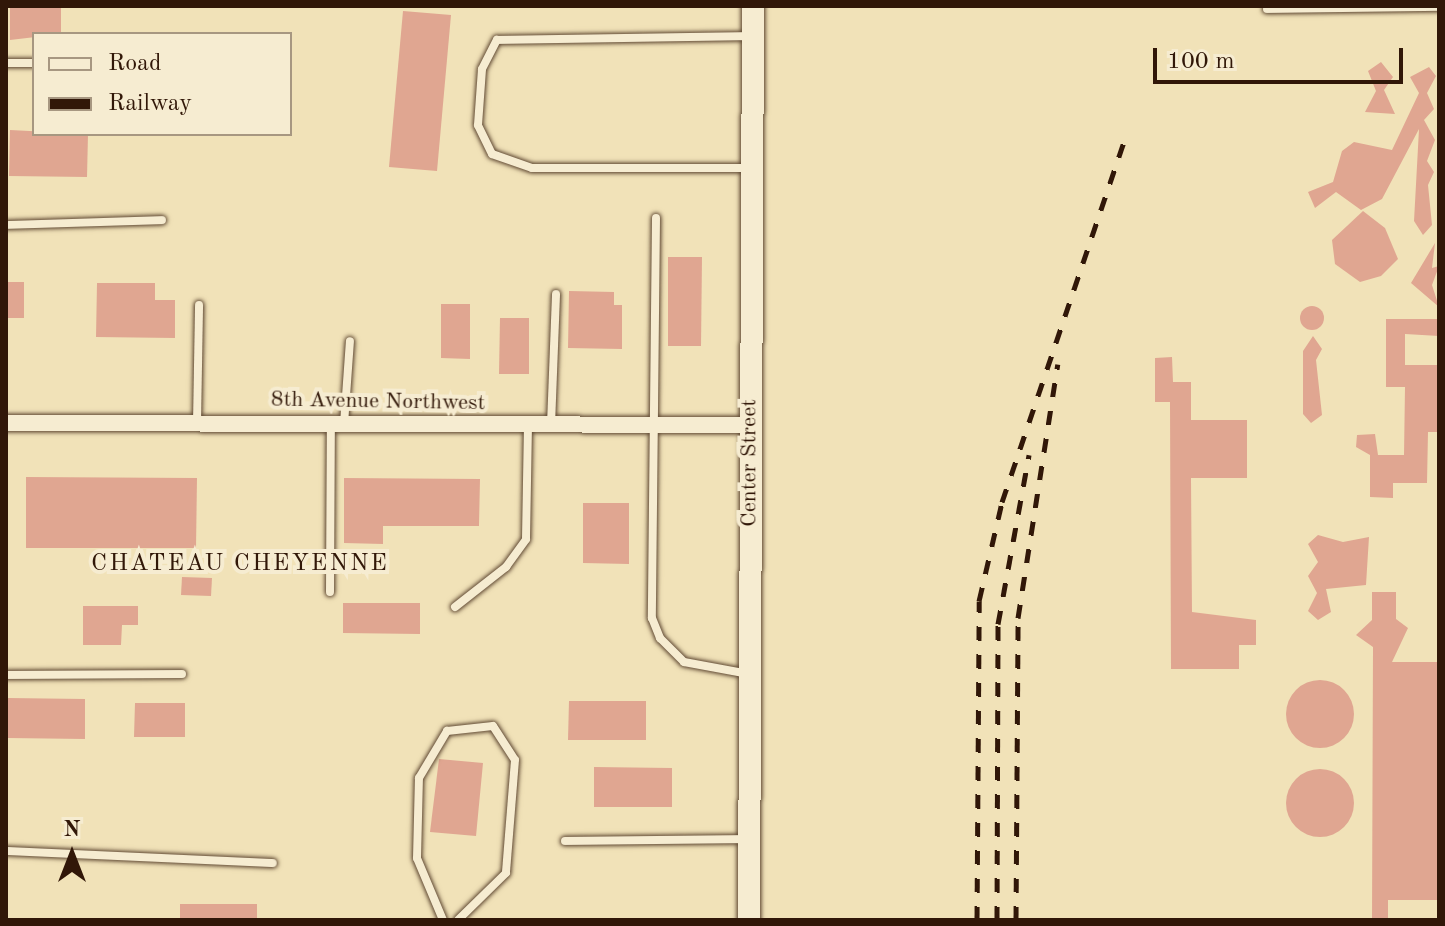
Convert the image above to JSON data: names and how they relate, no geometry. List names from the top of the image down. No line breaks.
{"streets":{"main road":["Center Street"],"street":["8th Avenue Northwest"]},"crossings":[["8th Avenue Northwest","Center Street"]],"districts":["CHATEAU CHEYENNE"],"legend":["Road","Railway"],"scale_bar":"100 m","north":"top"}
